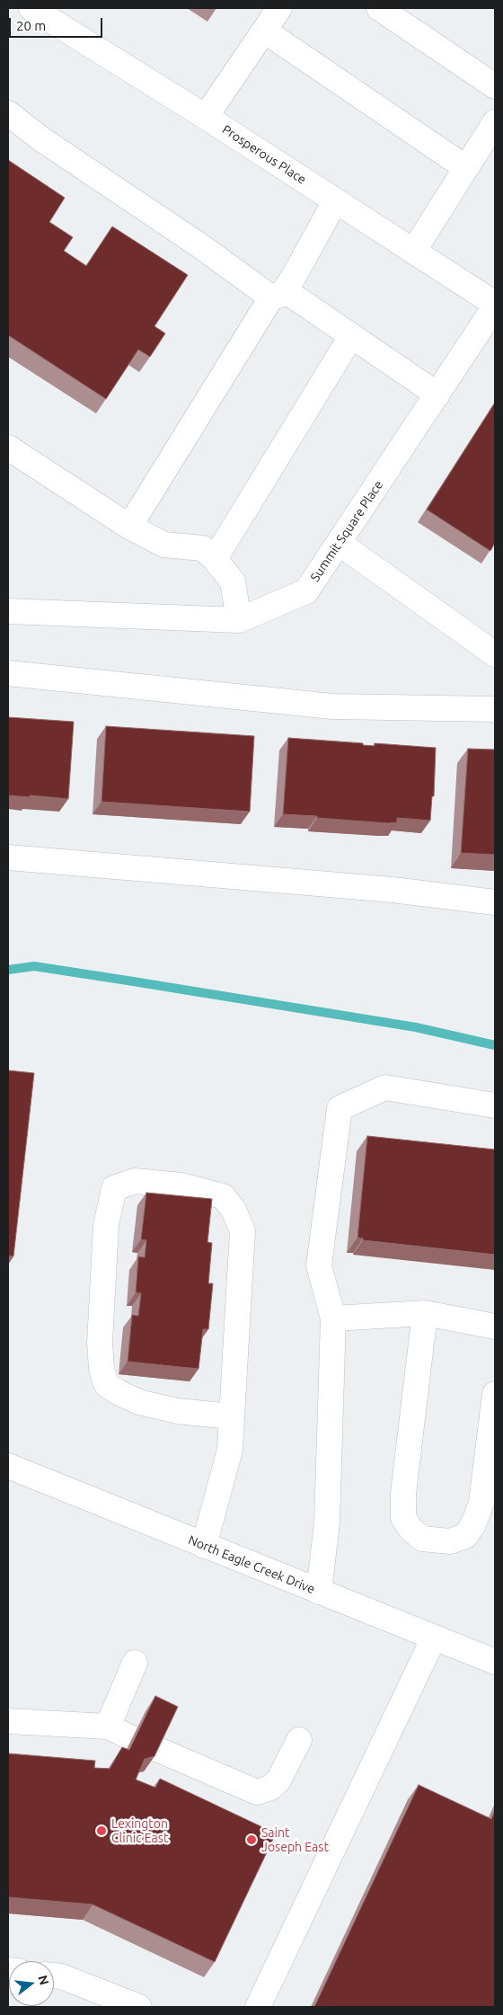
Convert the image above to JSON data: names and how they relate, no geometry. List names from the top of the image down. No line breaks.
{"streets":{"street":["Prosperous Place","Summit Square Place","North Eagle Creek Drive"]},"crossings":[["Prosperous Place","Summit Square Place"]],"places":["Lexington Clinic East","Saint Joseph East"],"scale_bar":"20 m","north":"right"}
